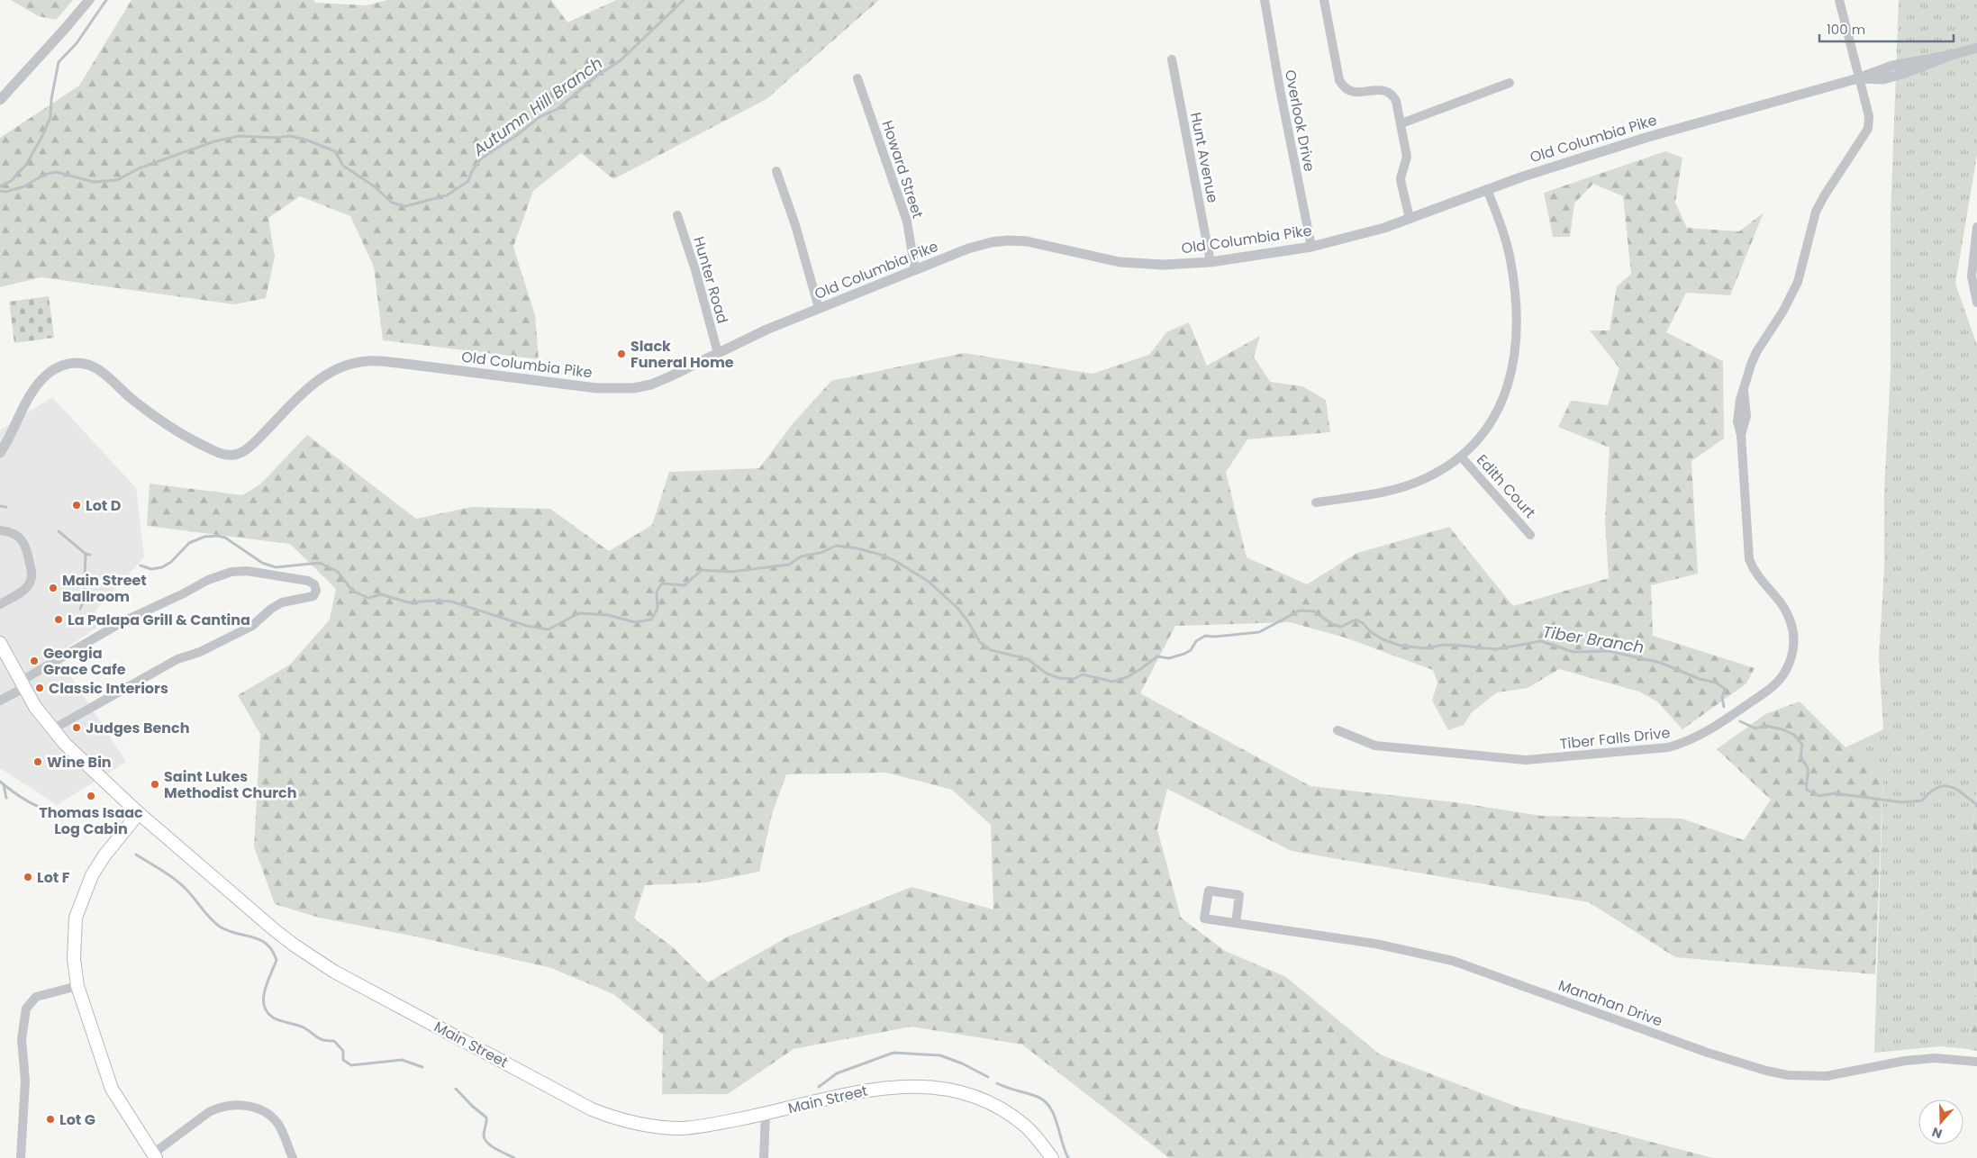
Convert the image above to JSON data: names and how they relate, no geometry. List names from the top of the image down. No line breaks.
{"streets":{"main road":["Main Street"],"street":["Overlook Drive","Old Columbia Pike","Hunt Avenue","Howard Street","Hunter Road","Edith Court","Tiber Falls Drive","Manahan Drive"]},"crossings":[["Overlook Drive","Old Columbia Pike"],["Old Columbia Pike","Hunt Avenue"],["Old Columbia Pike","Howard Street"],["Old Columbia Pike","Hunter Road"],["Old Columbia Pike","Tiber Falls Drive"]],"water":["Autumn Hill Branch","Tiber Branch"],"places":["Slack Funeral Home","Lot D","Main Street Ballroom","La Palapa Grill & Cantina","Georgia Grace Cafe","Classic Interiors","Judges Bench","Wine Bin","Saint Lukes Methodist Church","Thomas Isaac Log Cabin","Lot F","Lot G"],"scale_bar":"100 m","north":"bottom"}
